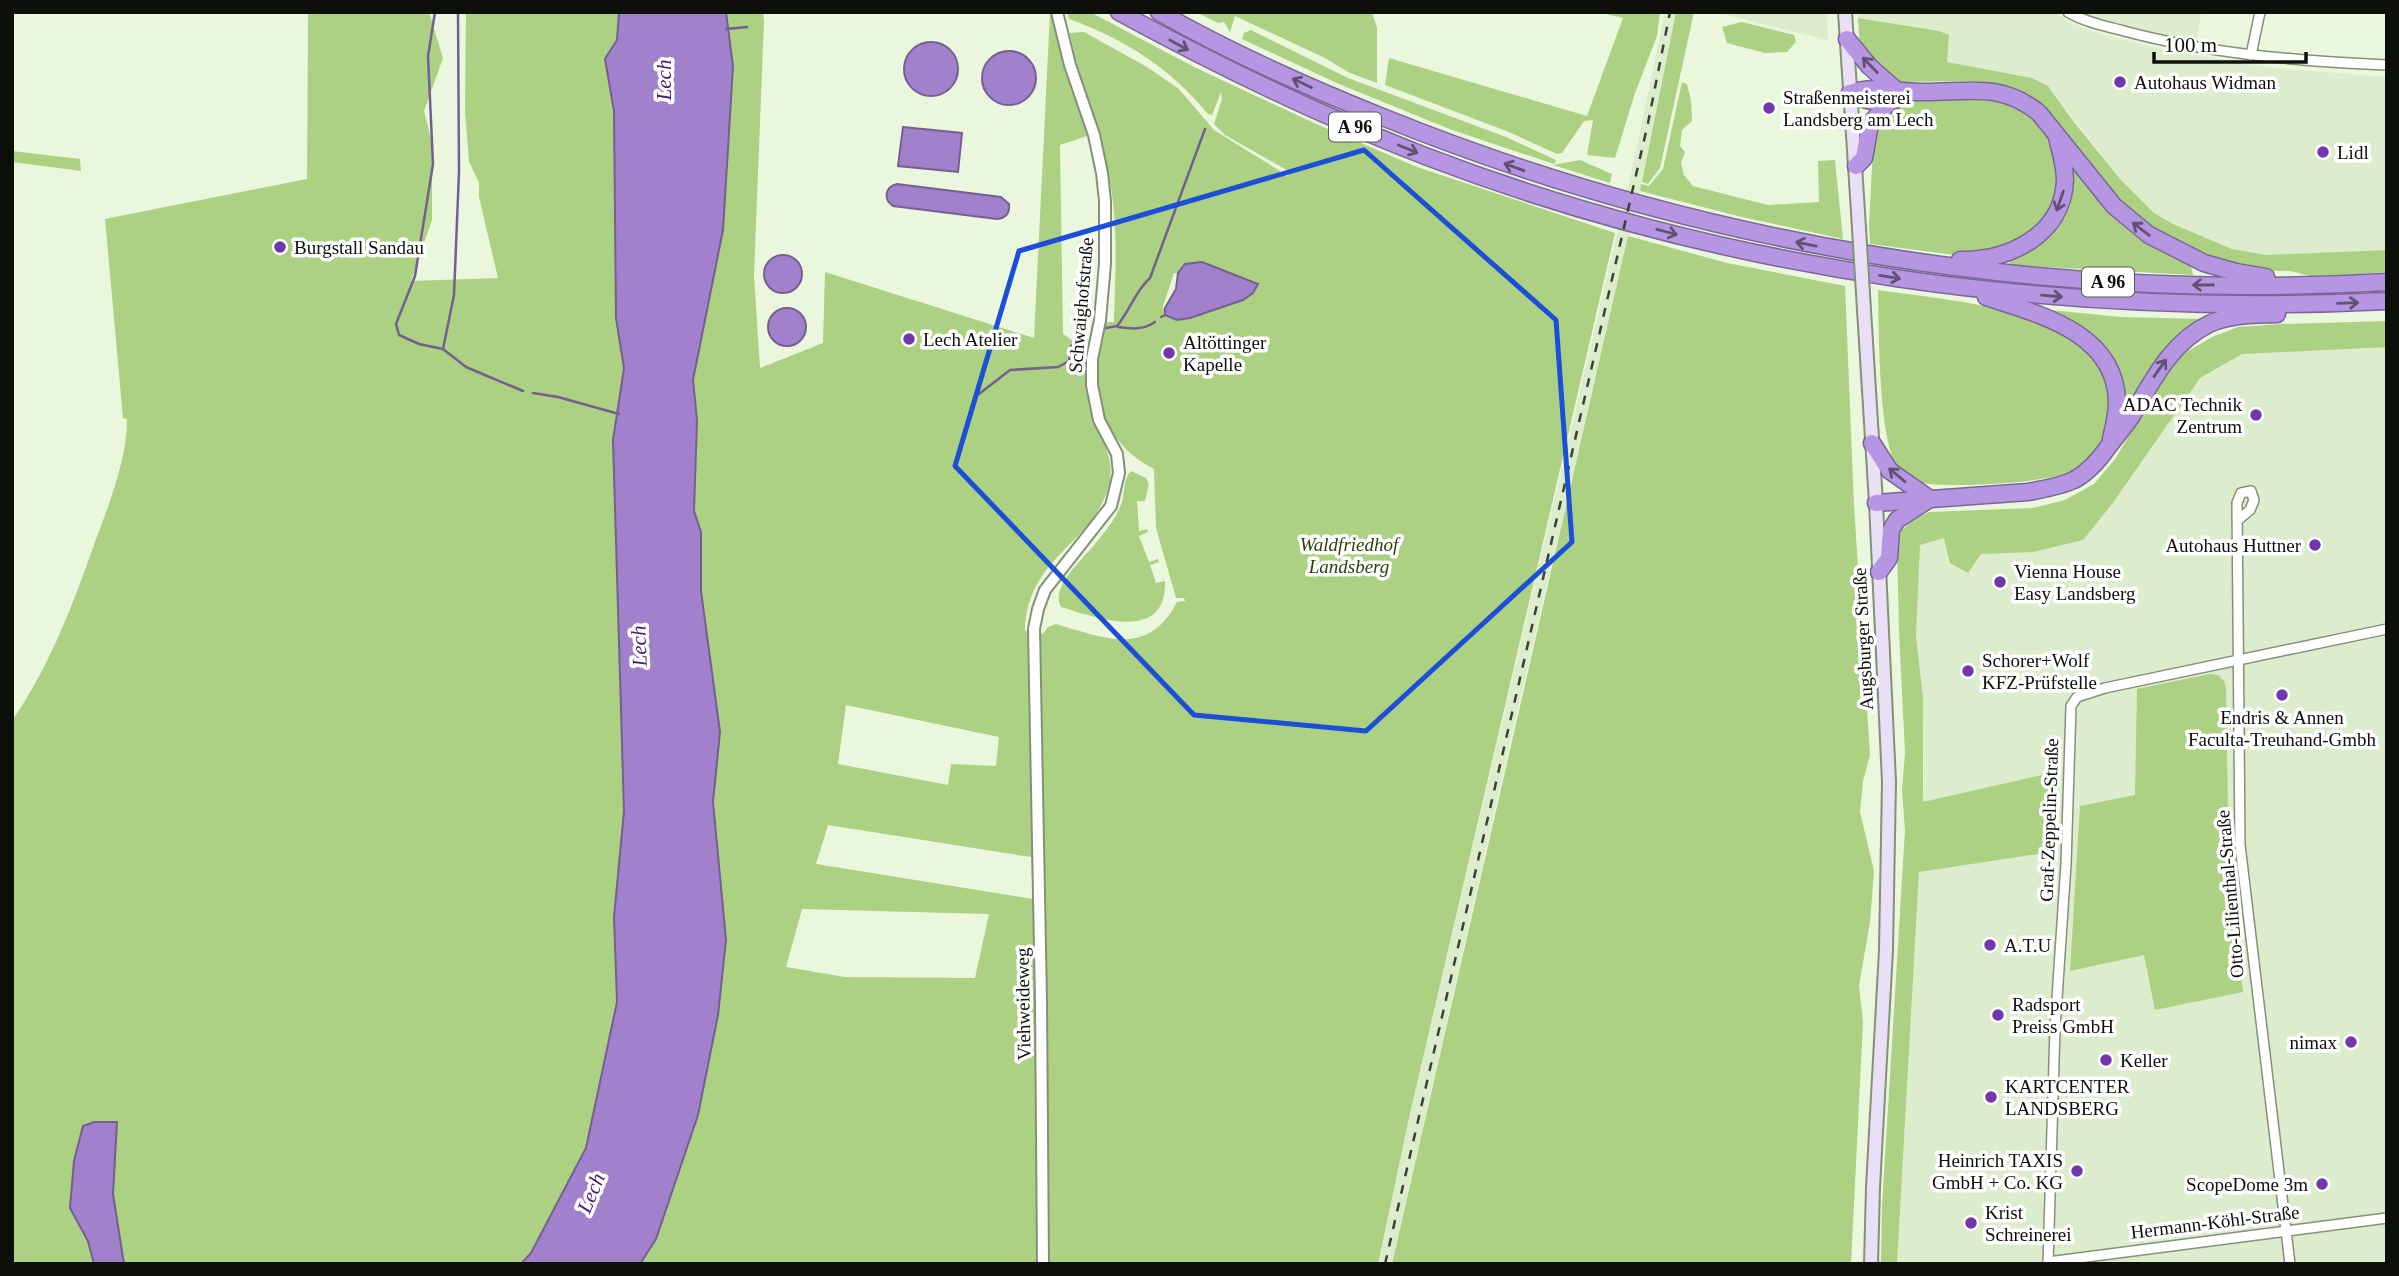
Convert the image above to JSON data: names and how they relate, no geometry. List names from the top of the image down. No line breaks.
{"streets":{"highway":["A 96"],"main road":["Augsburger Straße"],"street":["Schwaighofstraße","Graf-Zeppelin-Straße","Otto-Lilienthal-Straße","Viehweideweg","Hermann-Köhl-Straße"]},"crossings":[["Schwaighofstraße","Viehweideweg"],["Graf-Zeppelin-Straße","Otto-Lilienthal-Straße"],["Graf-Zeppelin-Straße","Hermann-Köhl-Straße"],["Otto-Lilienthal-Straße","Hermann-Köhl-Straße"]],"water":["Lech"],"parks":["Waldfriedhof Landsberg"],"places":["Autohaus Widman","Straßenmeisterei Landsberg am Lech","Lidl","Burgstall Sandau","Lech Atelier","Altöttinger Kapelle","ADAC Technik Zentrum","Autohaus Huttner","Vienna House Easy Landsberg","Schorer+Wolf KFZ-Prüfstelle","Endris & Annen Faculta-Treuhand-Gmbh","A.T.U","Radsport Preiss GmbH","nimax","Keller","KARTCENTER LANDSBERG","Heinrich TAXIS GmbH + Co. KG","ScopeDome 3m","Krist Schreinerei"],"scale_bar":"100 m"}
